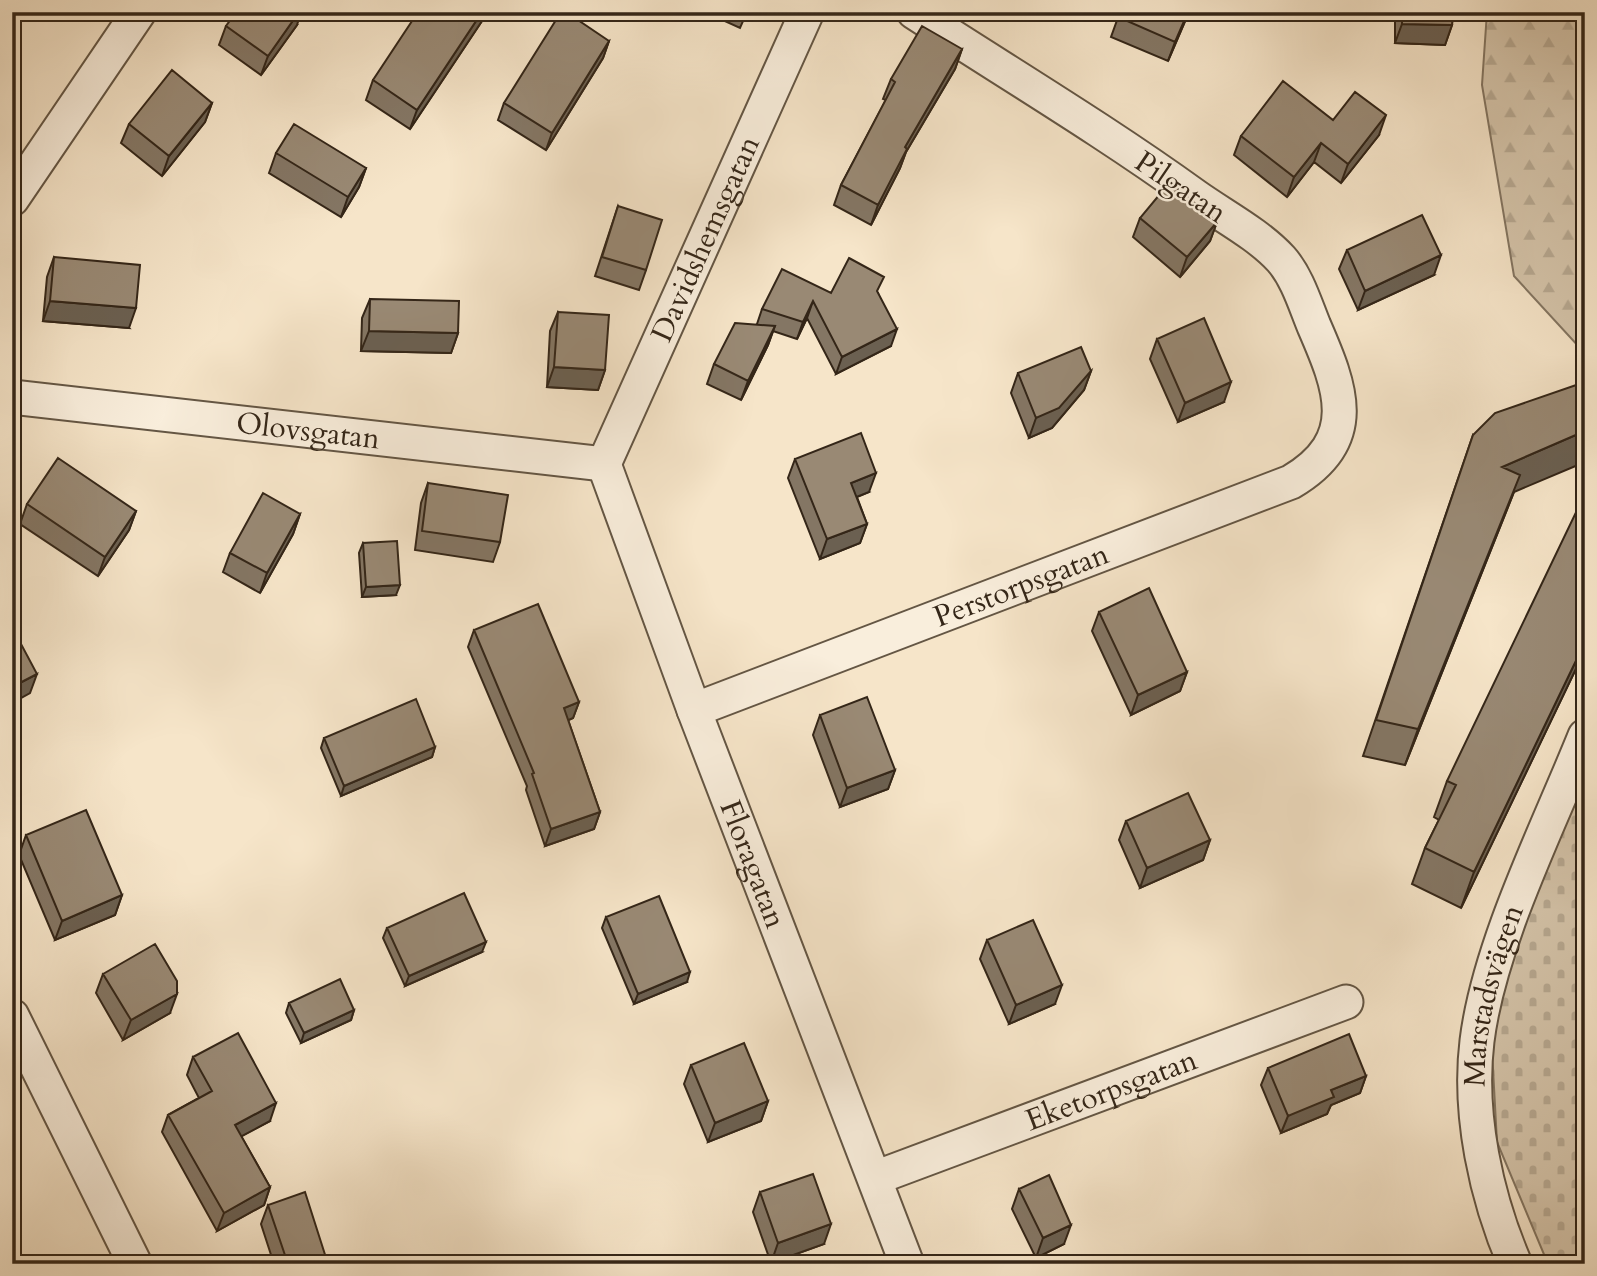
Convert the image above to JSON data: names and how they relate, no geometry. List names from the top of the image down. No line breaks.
{"streets":{"street":["Pilgatan","Davidshemsgatan","Olovsgatan","Perstorpsgatan","Floragatan","Marstadsvägen","Eketorpsgatan"]},"crossings":[["Pilgatan","Perstorpsgatan"],["Davidshemsgatan","Olovsgatan"],["Davidshemsgatan","Floragatan"],["Olovsgatan","Floragatan"],["Perstorpsgatan","Floragatan"],["Floragatan","Eketorpsgatan"]]}
